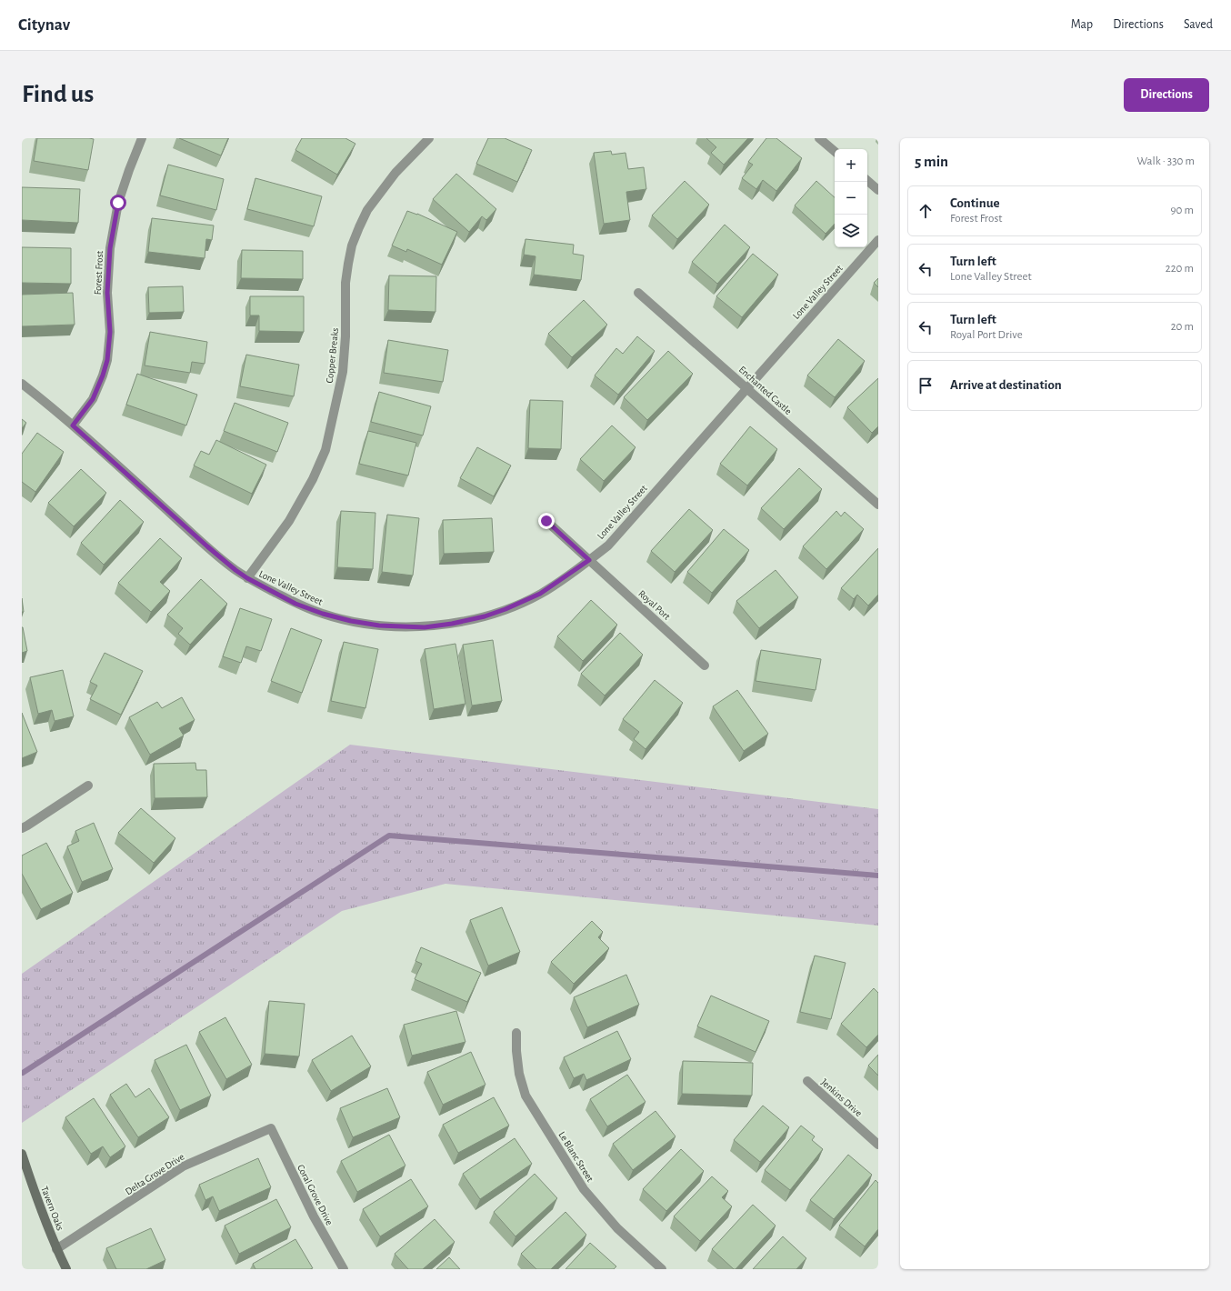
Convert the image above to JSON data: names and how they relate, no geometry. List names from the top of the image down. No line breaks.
{"streets":{"street":["Forest Frost","Lone Valley Street","Copper Breaks","Enchanted Castle","Royal Port","Jenkins Drive","Le Blanc Street","Delta Grove Drive","Coral Grove Drive","Tavern Oaks"]},"crossings":[["Forest Frost","Lone Valley Street"],["Lone Valley Street","Copper Breaks"],["Lone Valley Street","Enchanted Castle"],["Lone Valley Street","Royal Port"],["Delta Grove Drive","Coral Grove Drive"],["Delta Grove Drive","Tavern Oaks"]],"page":{"header":"Citynav","nav":["Map","Directions","Saved"],"buttons":"Directions","title":"Find us","heading":["5 min","Walk · 330 m"],"map_buttons":["+","−"],"list":[["Continue","Forest Frost","90 m"],["Turn left","Lone Valley Street","220 m"],["Turn left","Royal Port Drive","20 m"],"Arrive at destination"]}}
